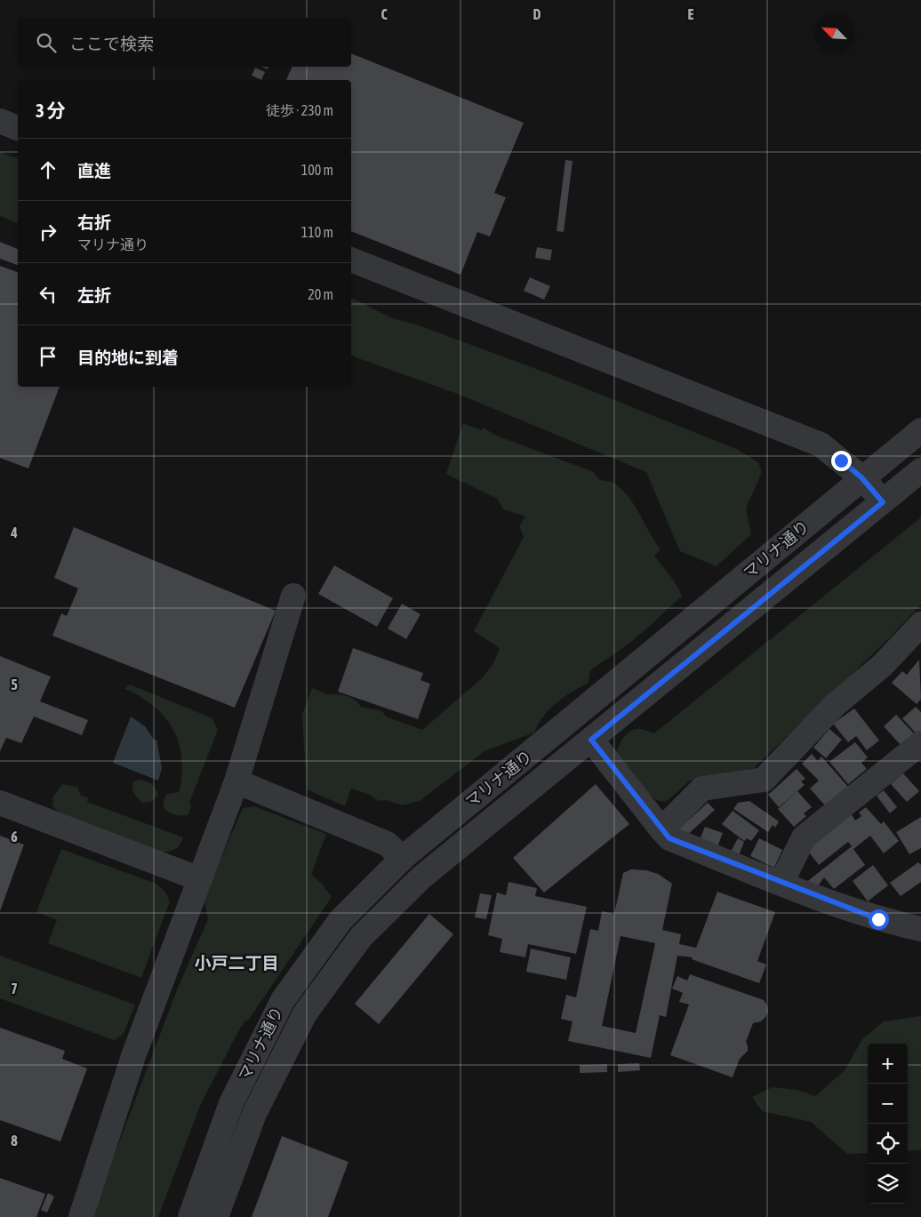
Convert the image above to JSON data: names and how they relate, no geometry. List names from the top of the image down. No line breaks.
{"streets":{"street":["マリナ通り"]},"districts":["小戸二丁目"],"north":"top left","page":{"search":"ここで検索","heading":["3 分","徒歩 · 230 m"],"list":[["直進","100 m"],["右折","マリナ通り","110 m"],["左折","20 m"],"目的地に到着"],"map_buttons":["+","−"]},"grid":{"columns":["C","D","E"],"rows":["4","5","6","7","8"]}}
